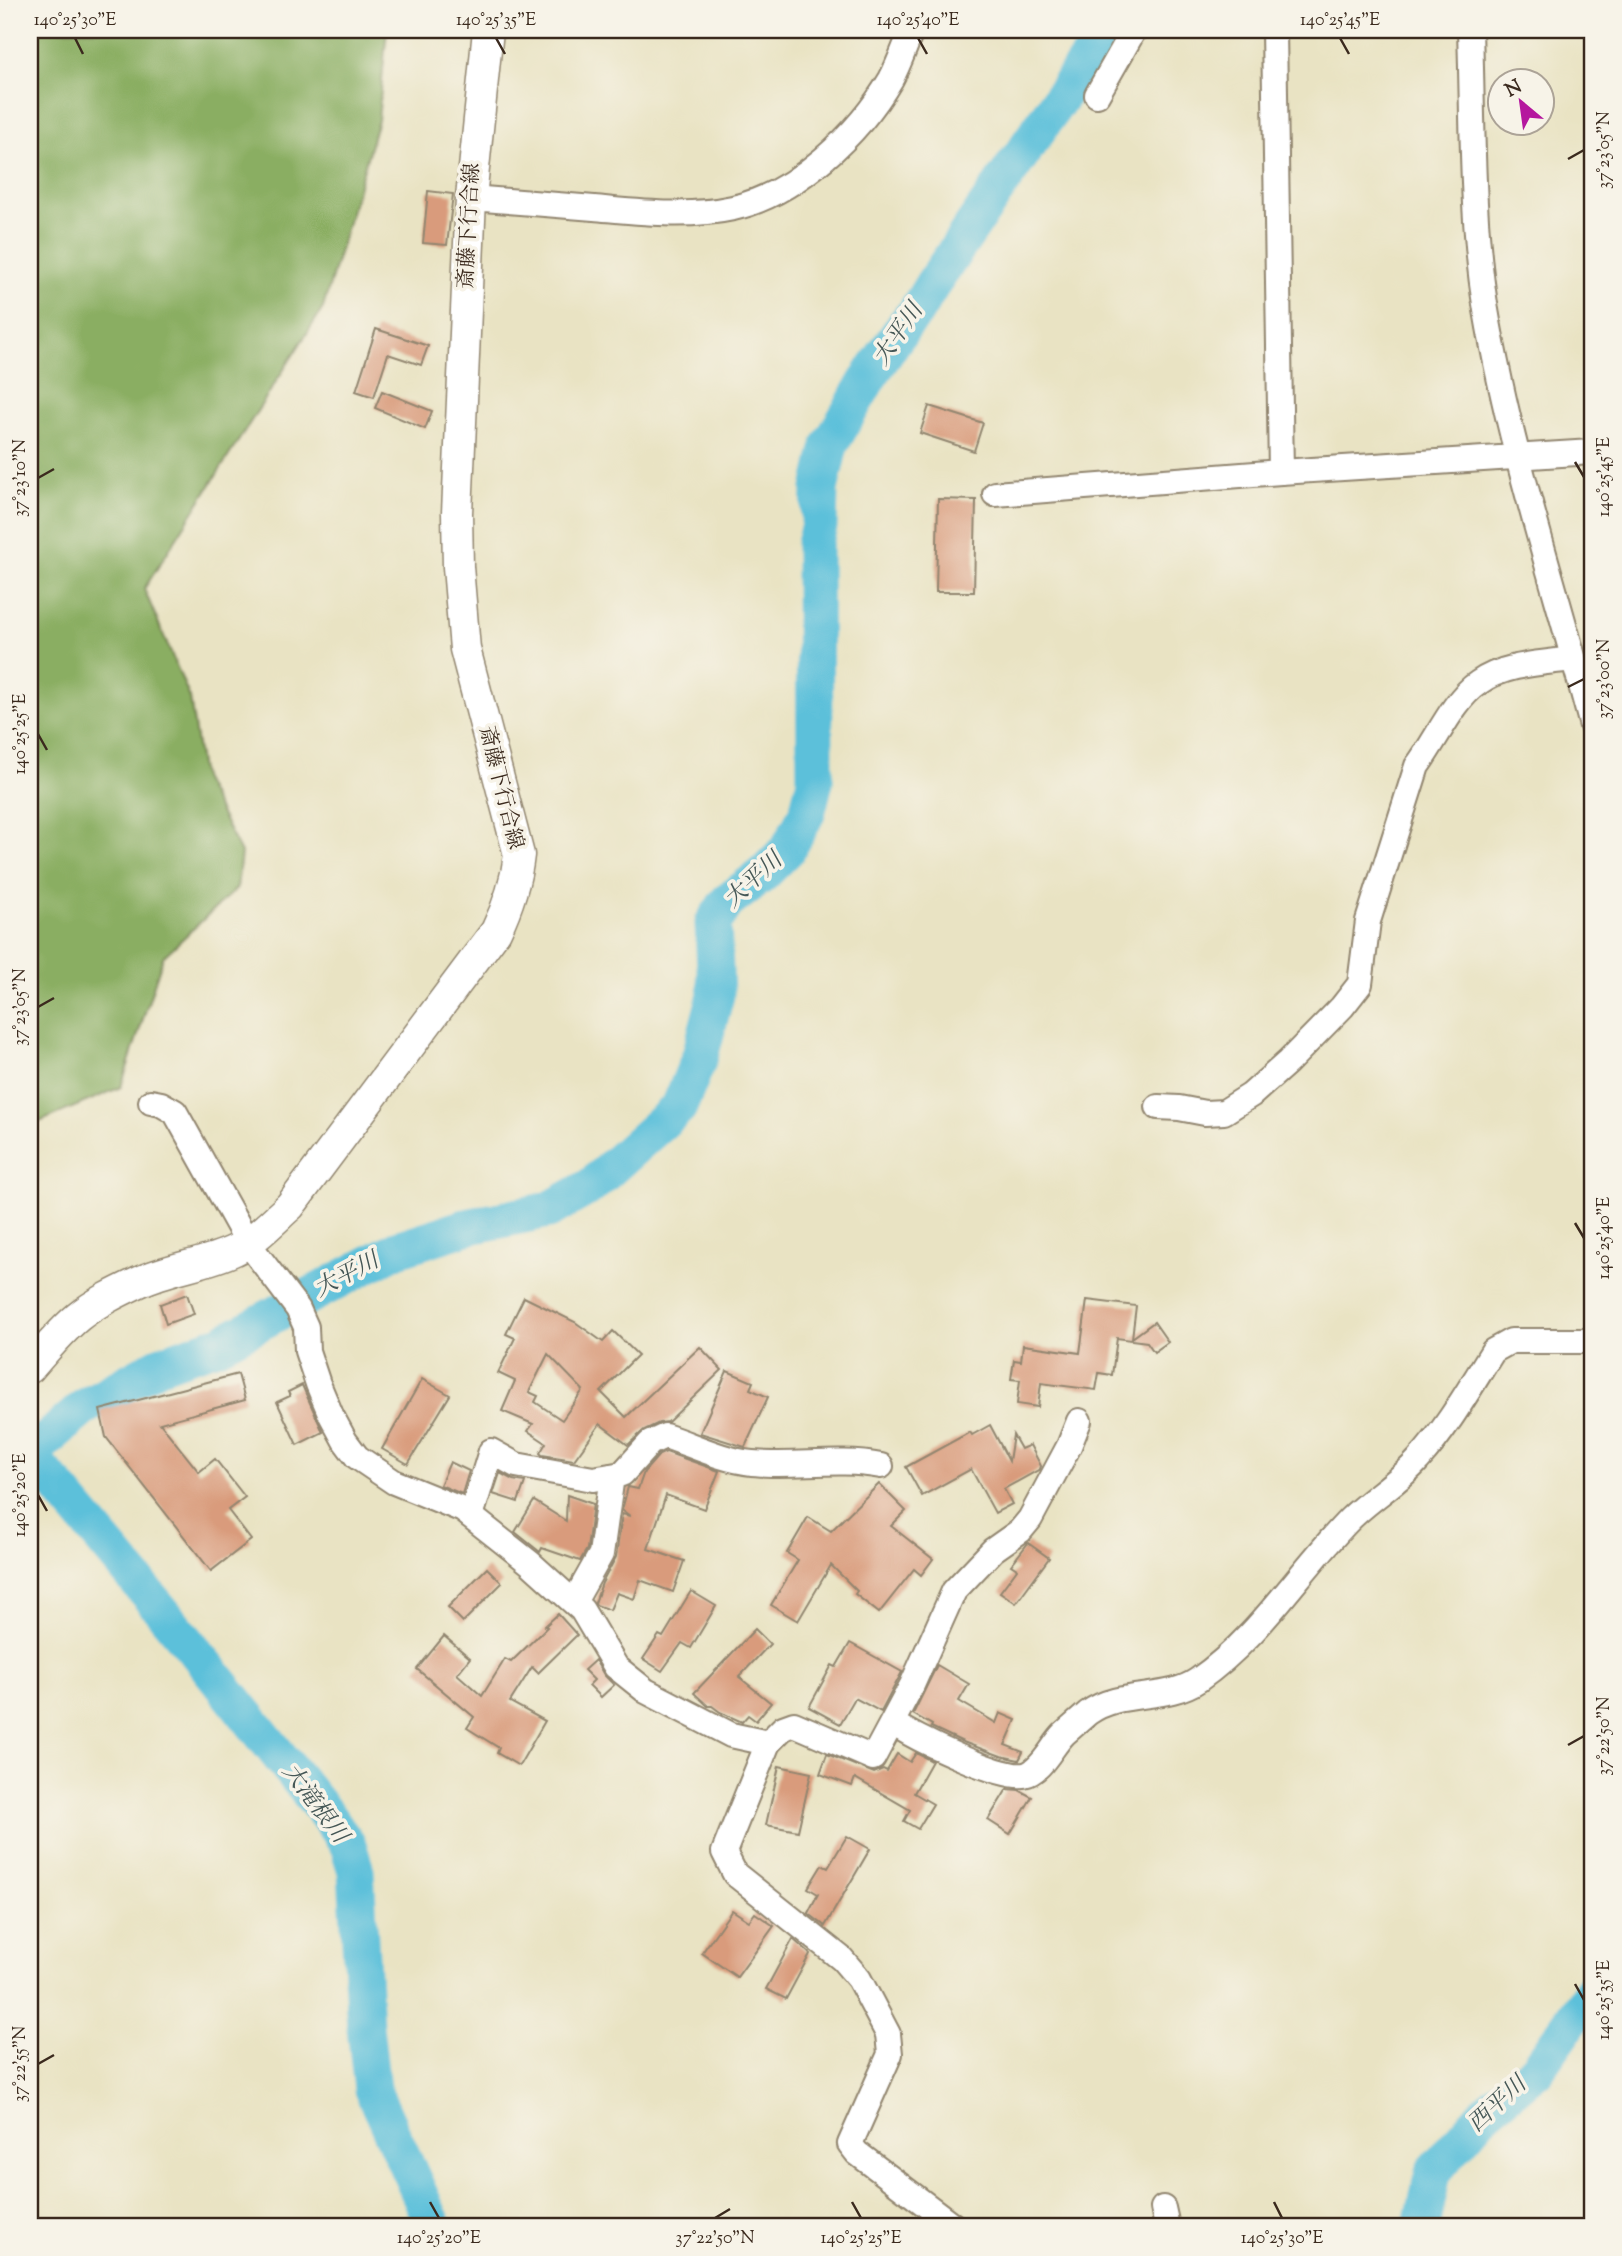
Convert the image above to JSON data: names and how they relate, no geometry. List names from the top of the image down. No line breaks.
{"streets":{"main road":["斎藤下行合線"]},"water":["大平川","大滝根川","西平川"],"north":"top left","coordinates":["140°25'30\"E","140°25'35\"E","140°25'40\"E","140°25'45\"E","37°23'05\"N","37°23'10\"N","37°23'00\"N","140°25'25\"E","140°25'20\"E","37°22'50\"N","37°22'55\"N"]}
